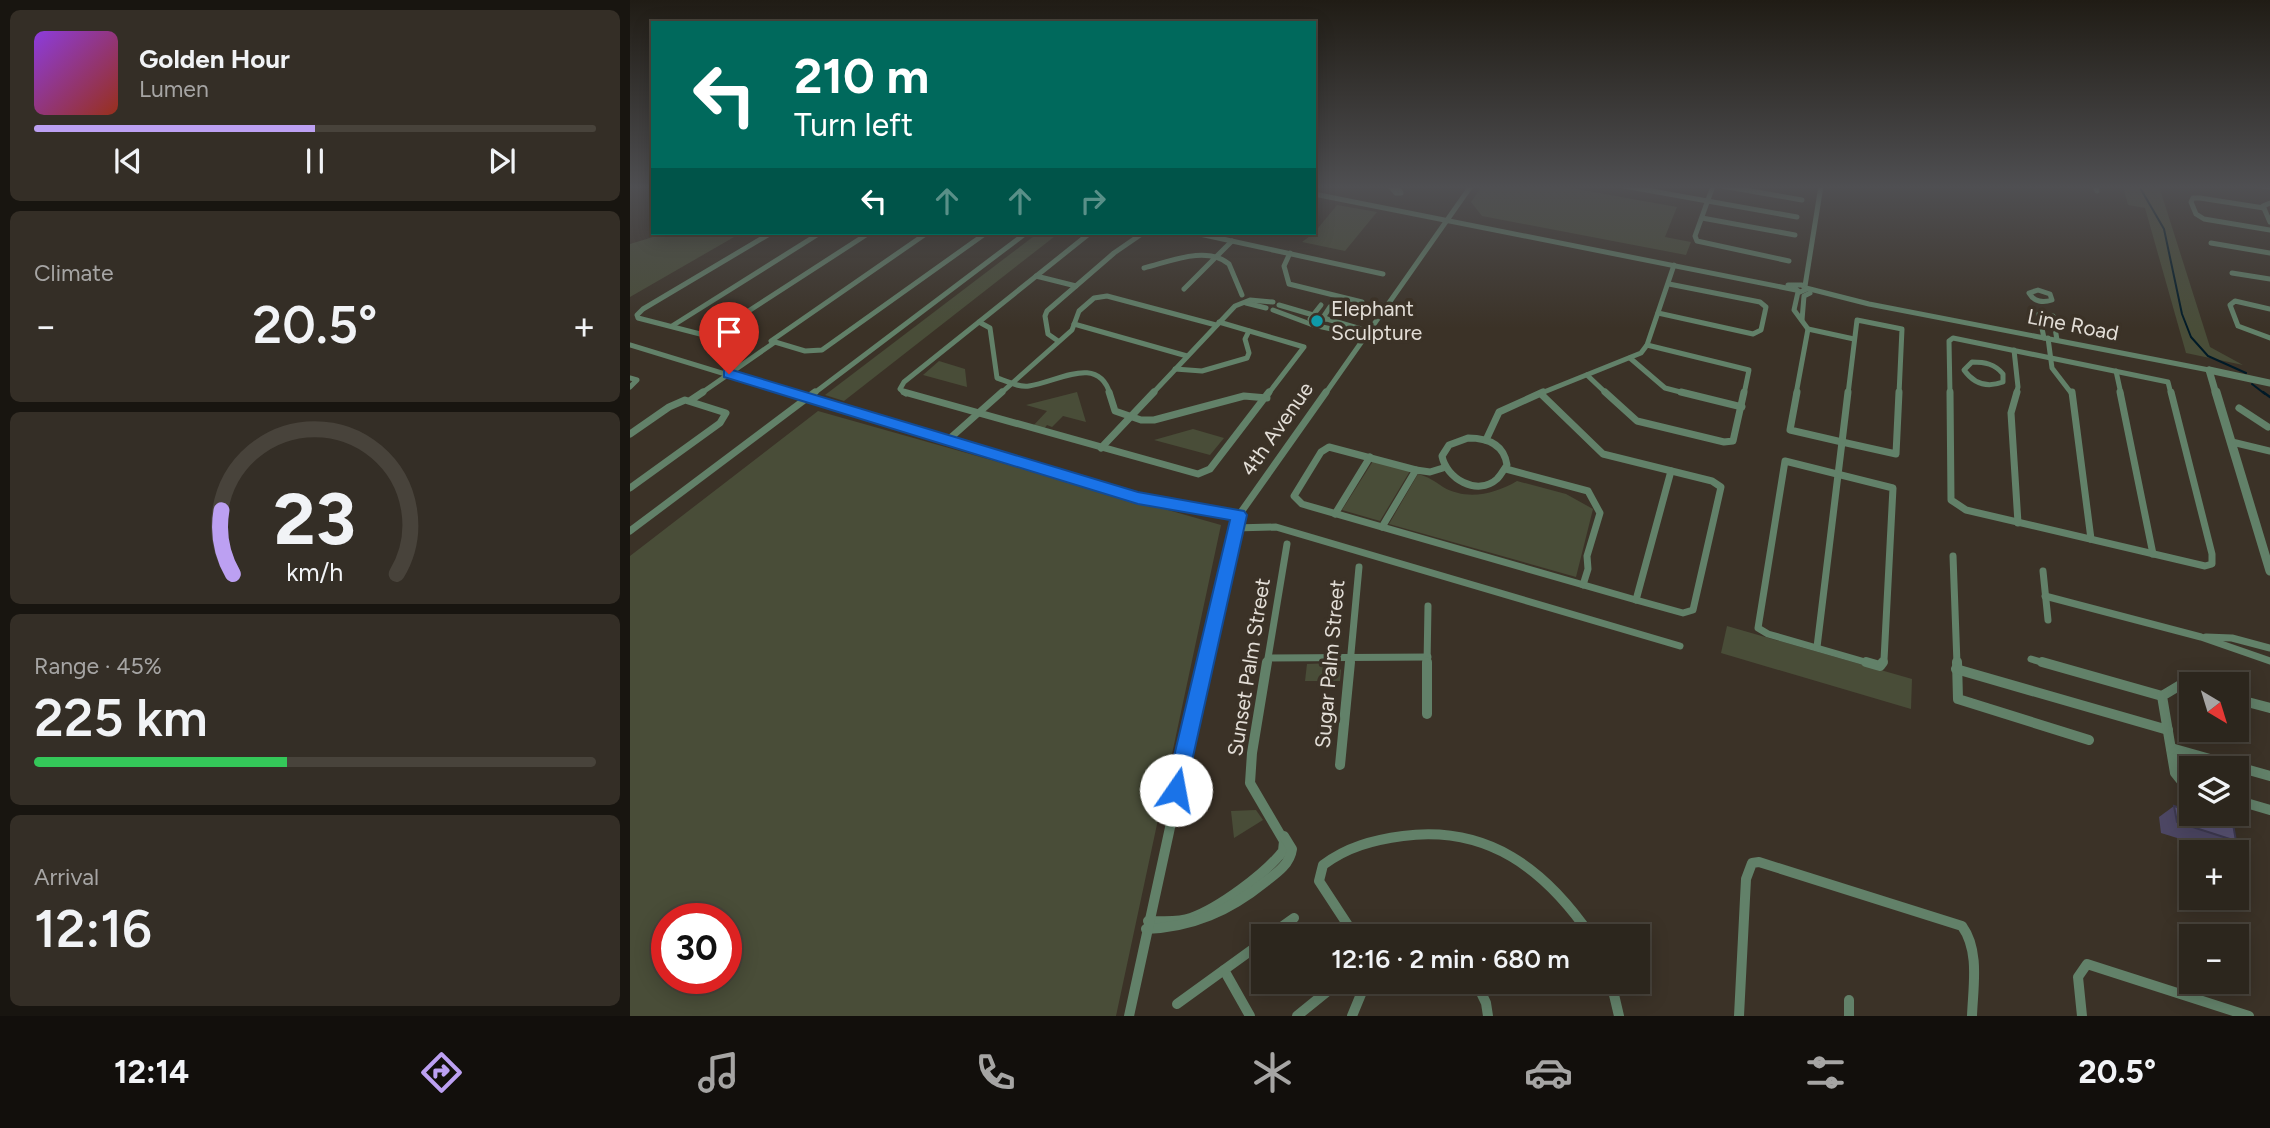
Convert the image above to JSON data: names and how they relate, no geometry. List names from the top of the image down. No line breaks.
{"streets":{"street":["Line Road","4th Avenue","Sugar Palm Street","Sunset Palm Street"]},"crossings":[["4th Avenue","Sunset Palm Street"]],"places":["Elephant Sculpture"],"north":"bottom right","page":{"turn":["210 m","Turn left"],"song":["Golden Hour","Lumen"],"tile":["Climate",["Range · 45%","225 km"],["Arrival","12:16"]],"heat":["−","20.5°","+"],"map_buttons":["+","−"],"limit":"30","trip":"12:16 · 2 min · 680 m","tabs":["12:14","20.5°"],"gauge":["23","km/h"]}}
